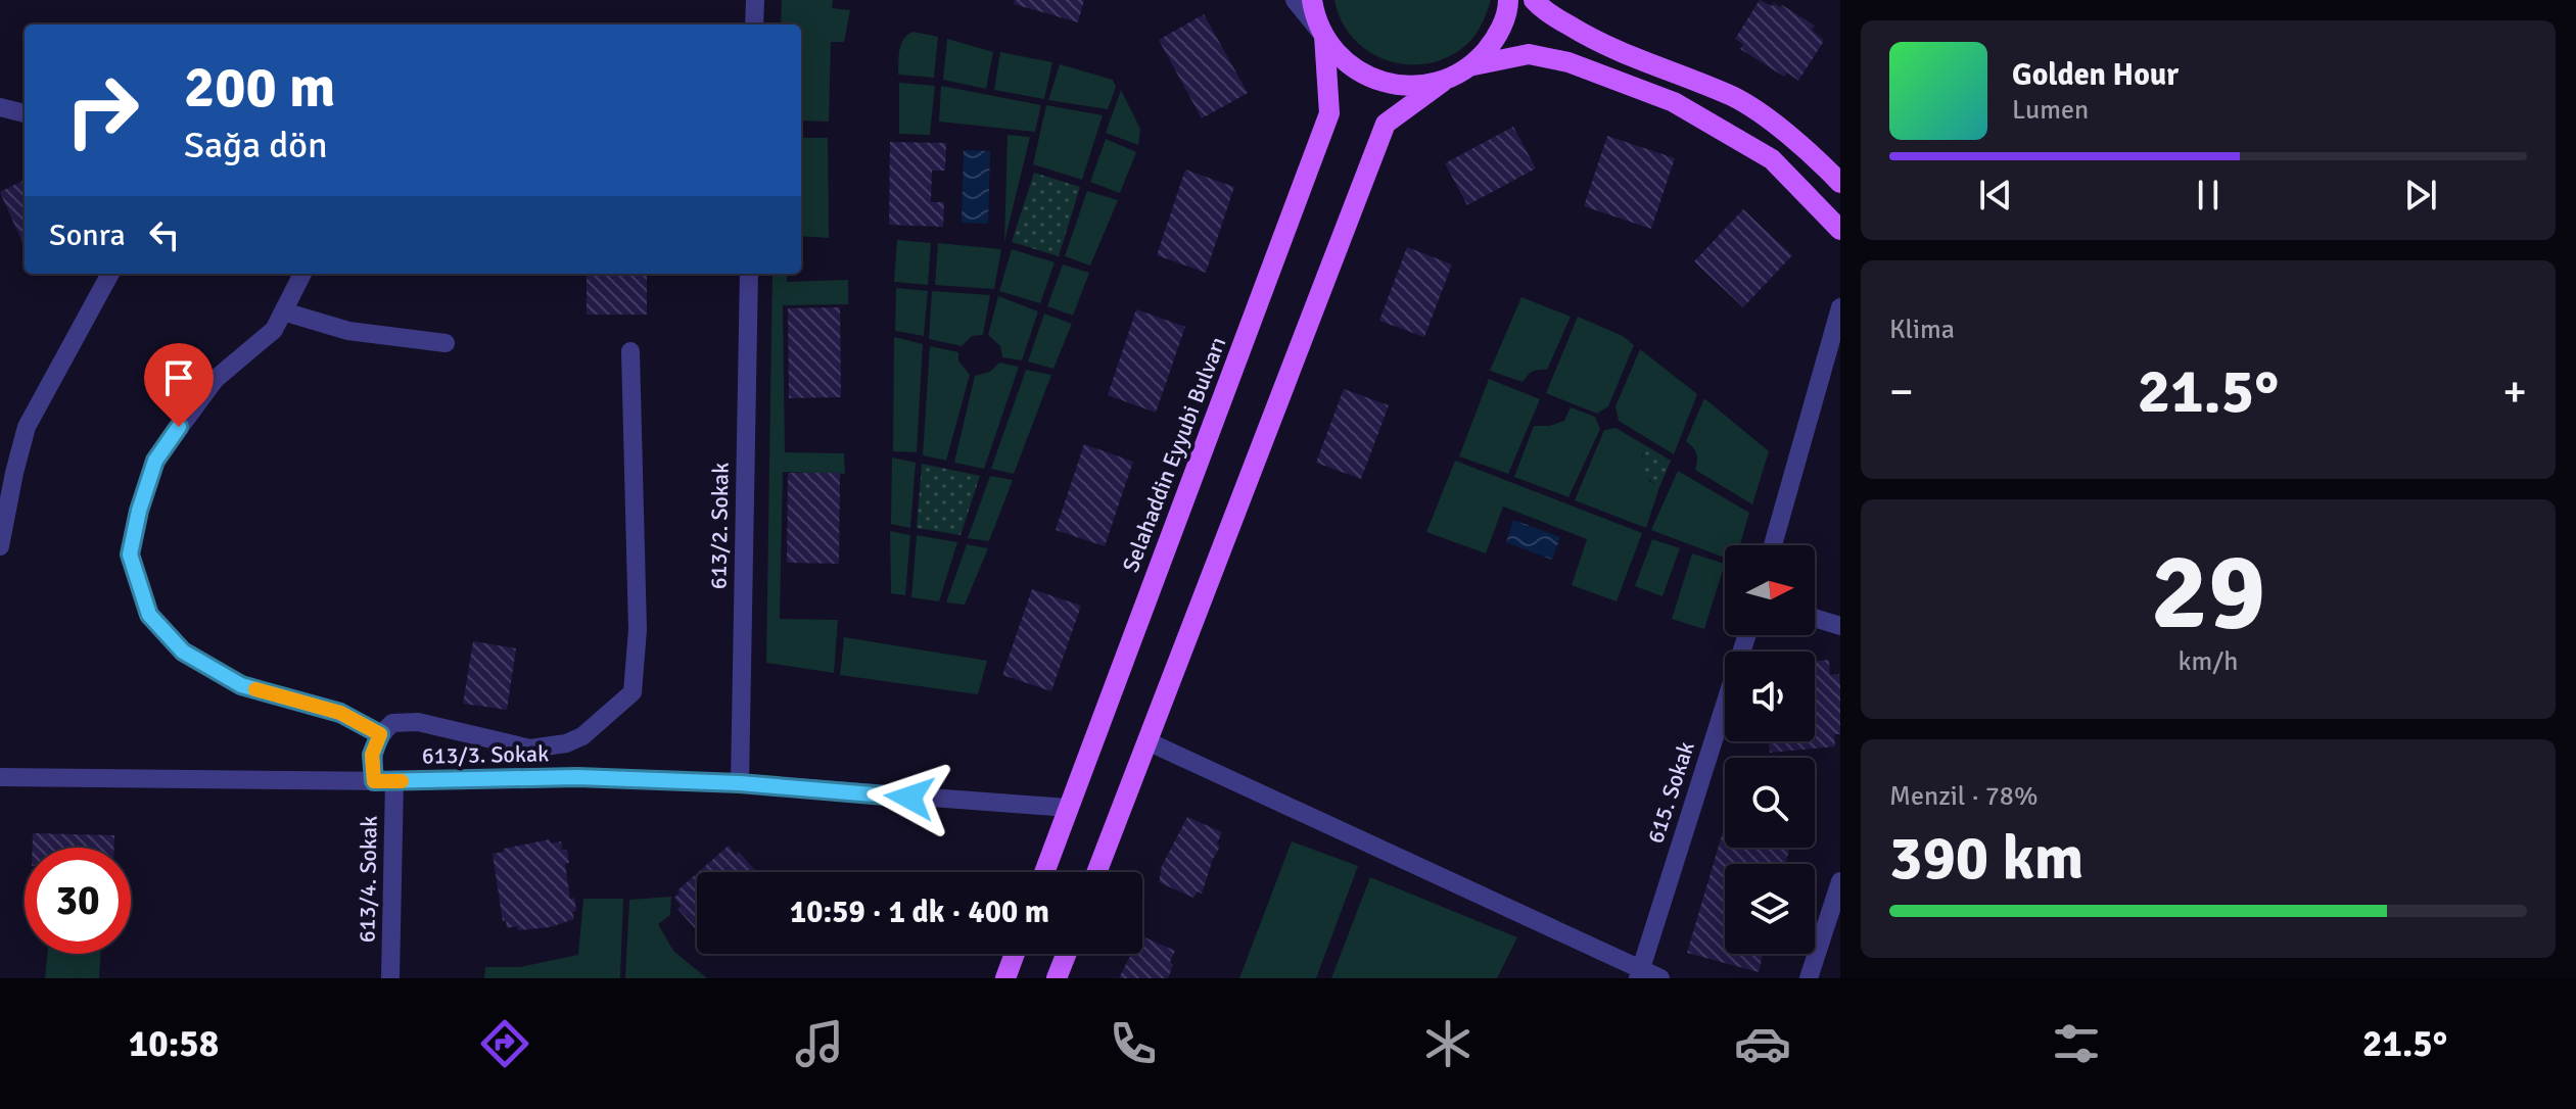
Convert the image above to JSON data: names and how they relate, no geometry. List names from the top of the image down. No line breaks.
{"streets":{"main road":["Selahaddin Eyyubi Bulvarı"],"street":["613/2. Sokak","613/3. Sokak","615. Sokak","613/4. Sokak"]},"crossings":[["Selahaddin Eyyubi Bulvarı","613/3. Sokak"],["613/2. Sokak","613/3. Sokak"],["613/3. Sokak","613/4. Sokak"]],"north":"right","page":{"turn":["200 m","Sağa dön"],"song":["Golden Hour","Lumen"],"then":"Sonra","tile":["Klima",["29","km/h"],["Menzil · 78%","390 km"]],"heat":["−","21.5°","+"],"limit":"30","trip":"10:59 · 1 dk · 400 m","tabs":["10:58","21.5°"]}}
